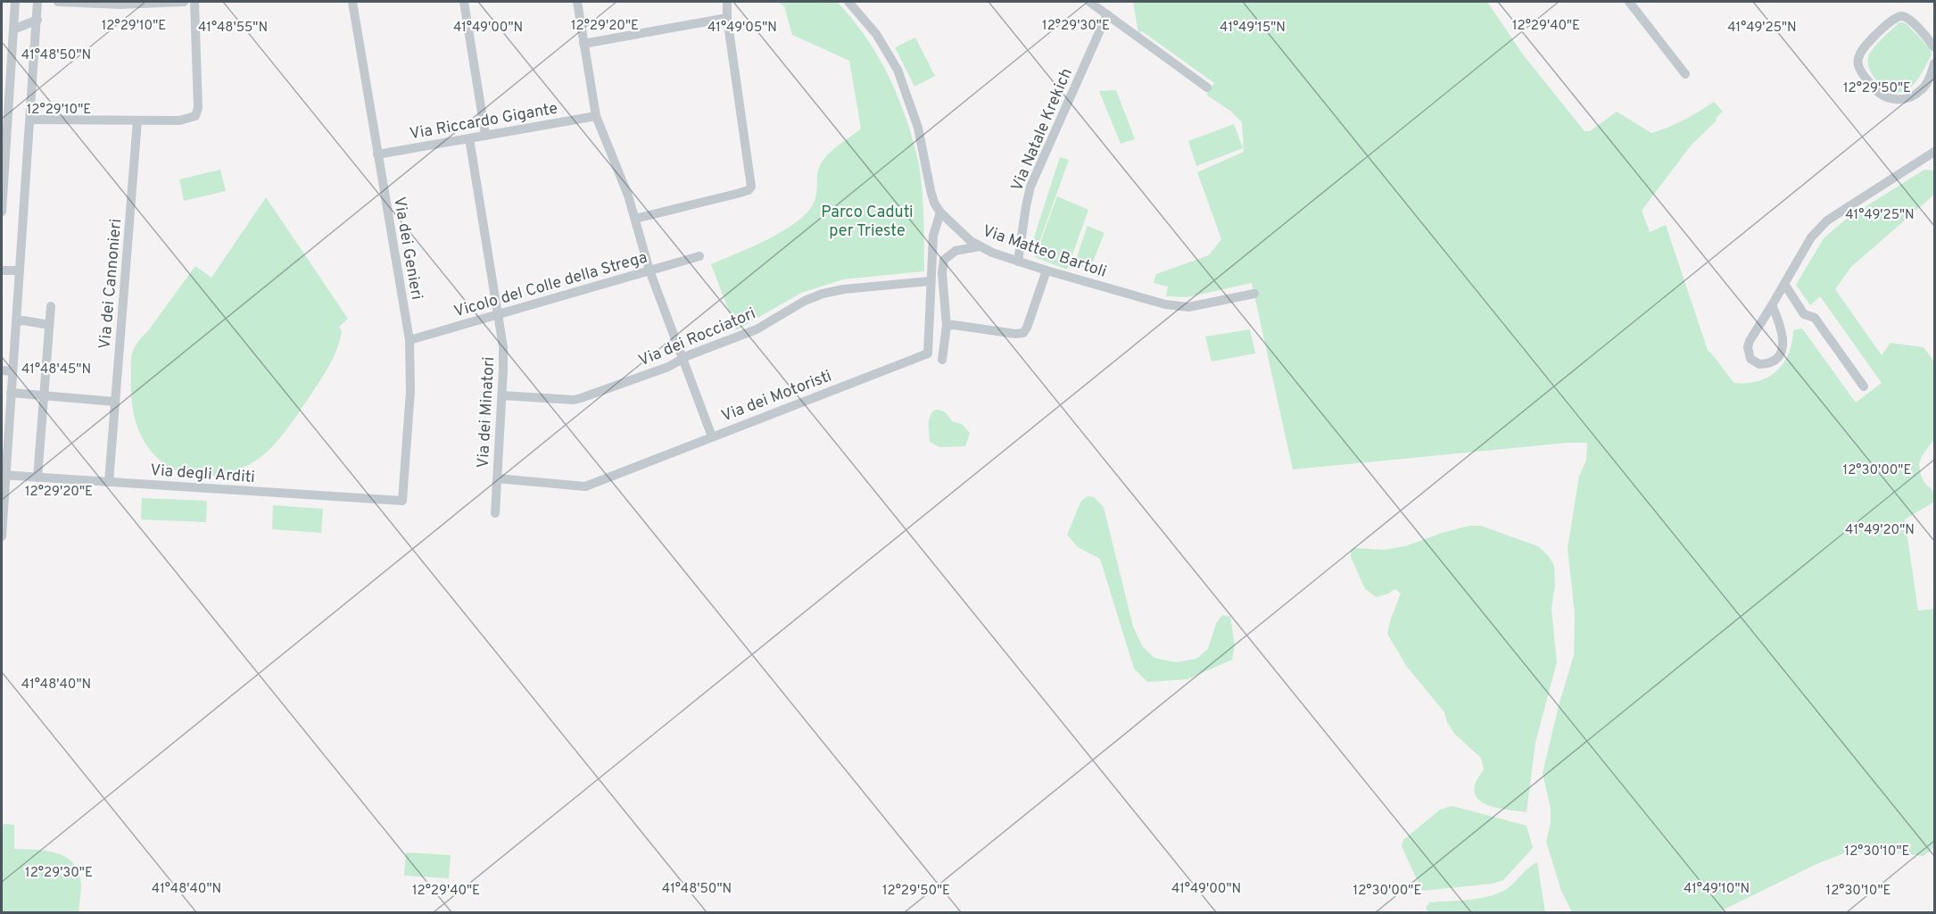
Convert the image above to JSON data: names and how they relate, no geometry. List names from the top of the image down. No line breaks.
{"streets":{"street":["Via Riccardo Gigante","Via Natale Krekich","Via dei Genieri","Via Matteo Bartoli","Via dei Cannonieri","Vicolo del Colle della Strega","Via dei Rocciatori","Via dei Motoristi","Via dei Minatori","Via degli Arditi"]},"crossings":[["Via Riccardo Gigante","Via dei Genieri"],["Via Riccardo Gigante","Via dei Minatori"],["Via Natale Krekich","Via Matteo Bartoli"],["Via dei Genieri","Vicolo del Colle della Strega"],["Via dei Genieri","Via degli Arditi"],["Via Matteo Bartoli","Via dei Motoristi"],["Via dei Cannonieri","Via degli Arditi"],["Vicolo del Colle della Strega","Via dei Minatori"],["Via dei Rocciatori","Via dei Motoristi"],["Via dei Rocciatori","Via dei Minatori"],["Via dei Motoristi","Via dei Minatori"]],"parks":["Parco Caduti per Trieste"],"coordinates":["12°29'30\"E","12°29'40\"E","12°29'10\"E","12°29'20\"E","41°48'55\"N","41°49'00\"N","41°49'05\"N","41°49'15\"N","41°49'25\"N","41°48'50\"N","12°29'50\"E","41°48'45\"N","12°30'00\"E","41°49'20\"N","41°48'40\"N","12°30'10\"E","41°49'10\"N"]}
